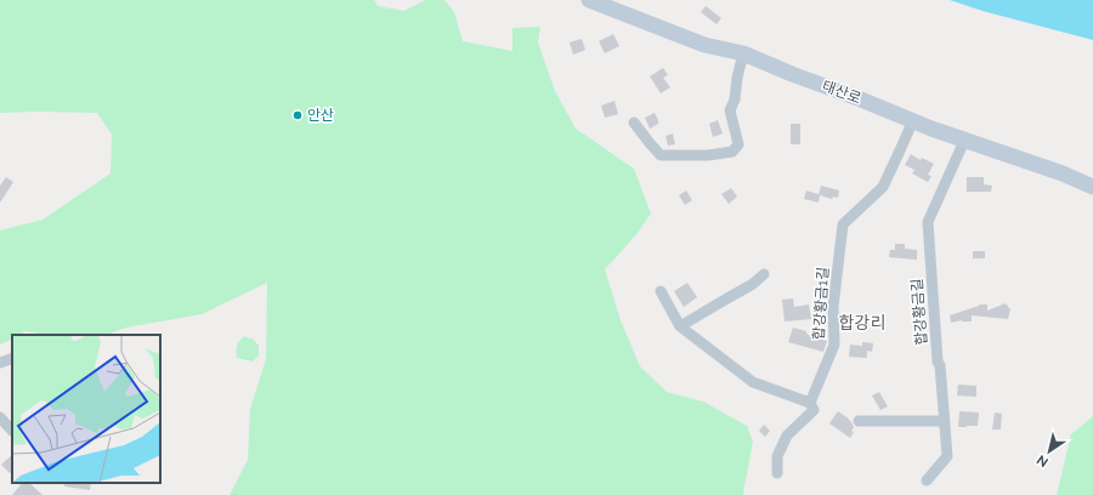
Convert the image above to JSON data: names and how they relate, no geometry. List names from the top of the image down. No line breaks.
{"streets":{"street":["태산로","합강황금1길","합강황금길"]},"crossings":[["태산로","합강황금1길"],["태산로","합강황금길"]],"districts":["합강리"],"places":["안산"],"north":"bottom left"}
